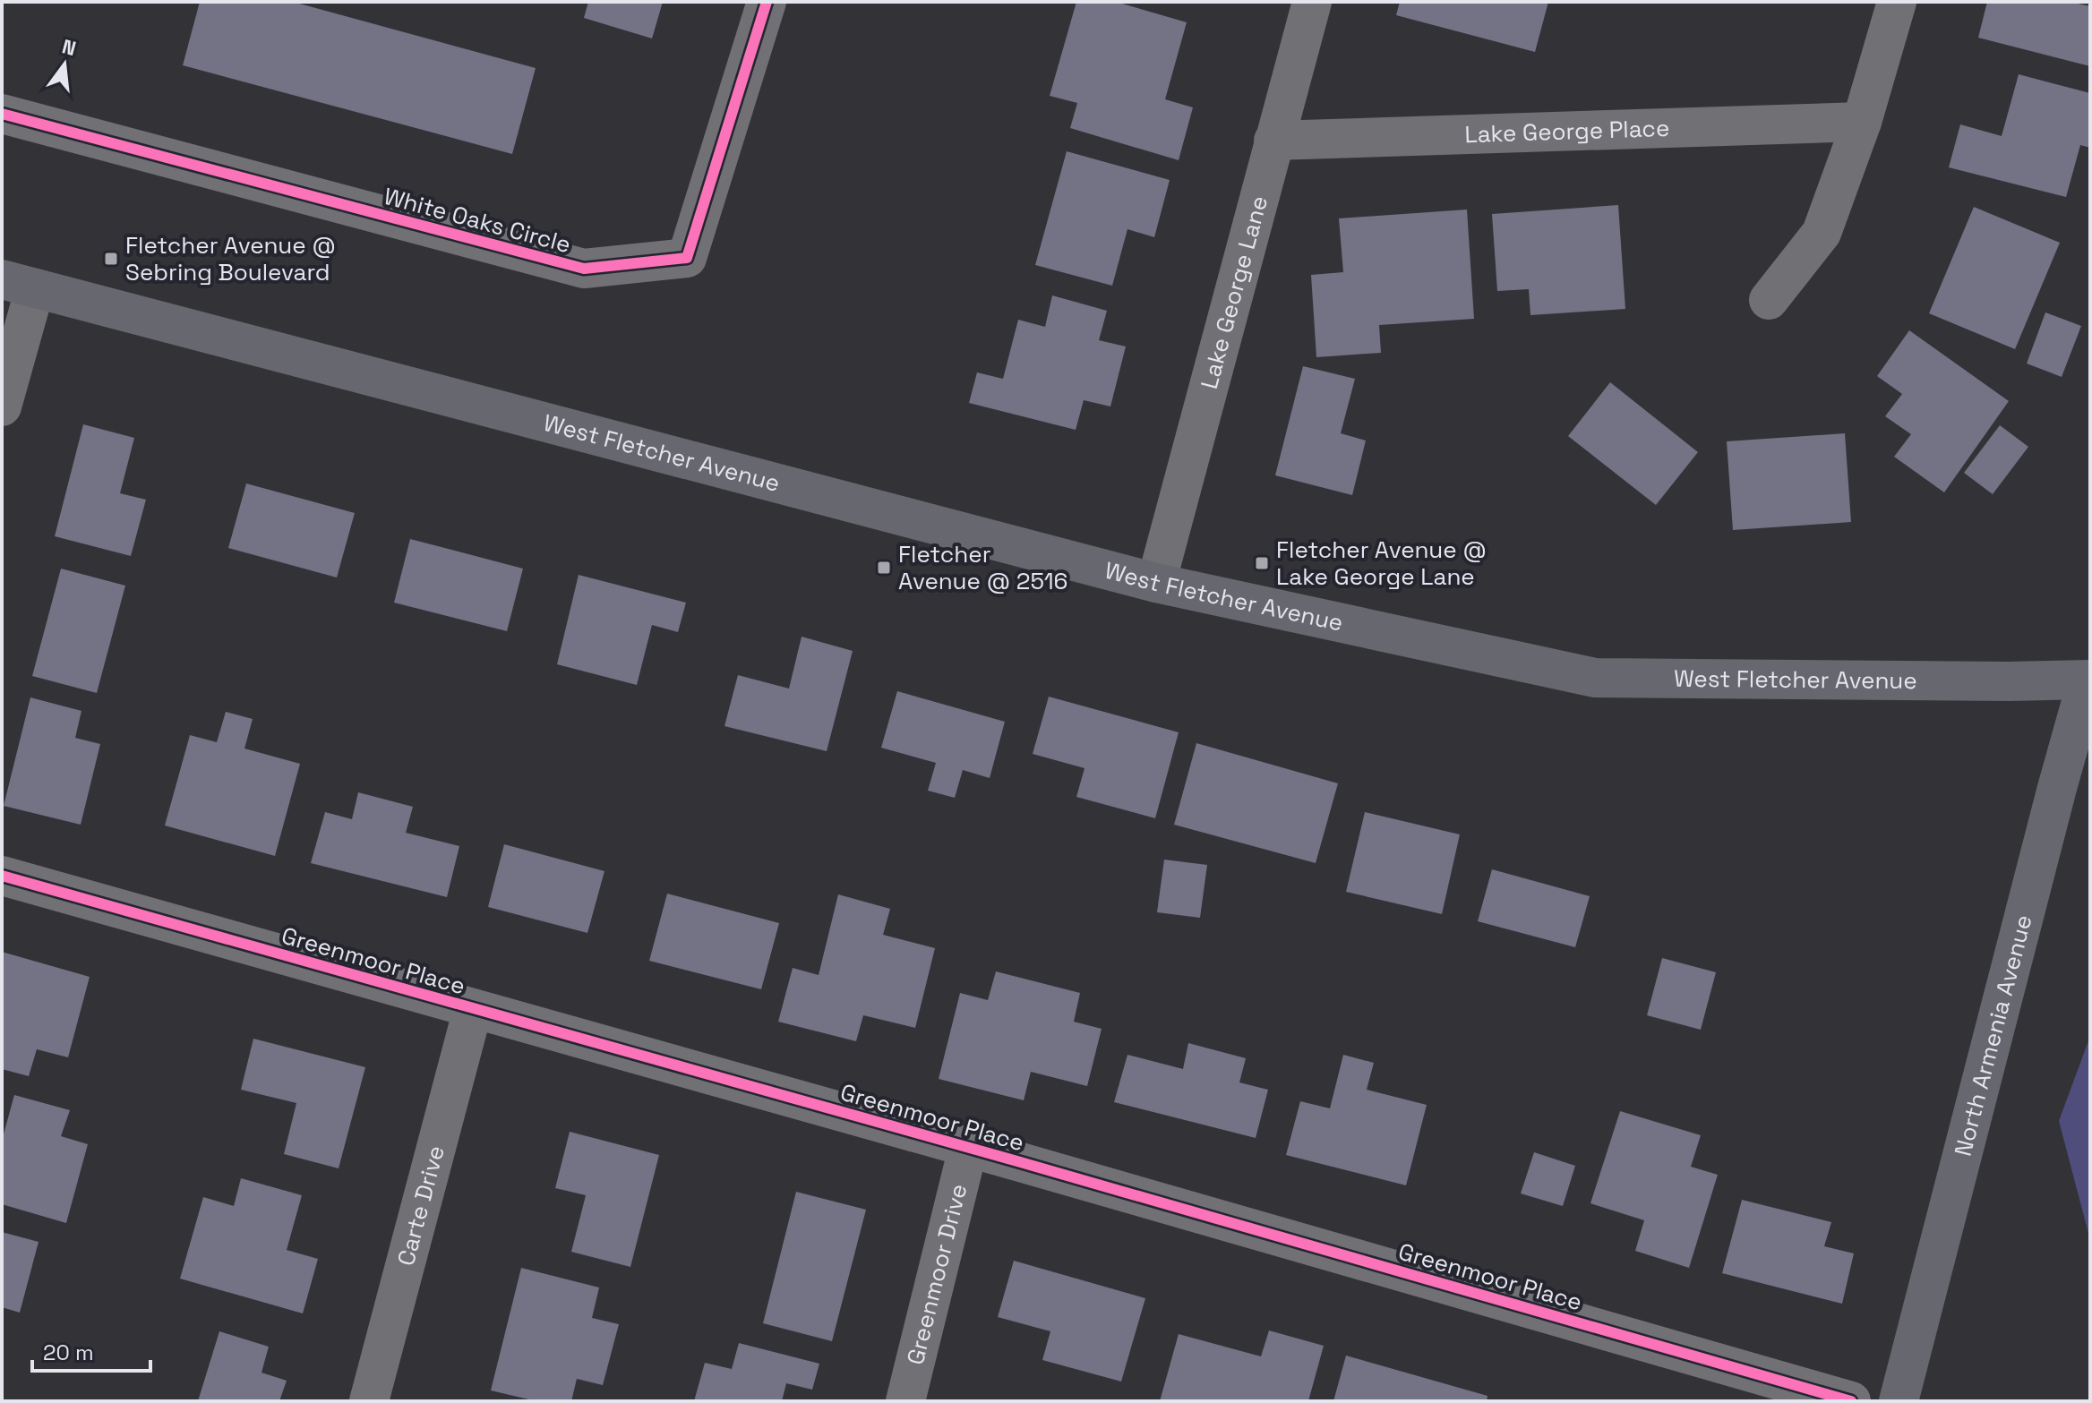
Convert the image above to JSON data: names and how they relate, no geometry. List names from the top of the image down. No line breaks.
{"streets":{"main road":["West Fletcher Avenue","North Armenia Avenue"],"street":["Lake George Place","White Oaks Circle","Lake George Lane","Greenmoor Place","Carte Drive","Greenmoor Drive"]},"crossings":[["Lake George Place","Lake George Lane"],["Lake George Lane","West Fletcher Avenue"],["West Fletcher Avenue","North Armenia Avenue"],["Greenmoor Place","Carte Drive"],["Greenmoor Place","Greenmoor Drive"]],"places":{"transit":["Fletcher Avenue @ Sebring Boulevard","Fletcher Avenue @ Lake George Lane","Fletcher Avenue @ 2516"]},"scale_bar":"20 m","north":"top"}
